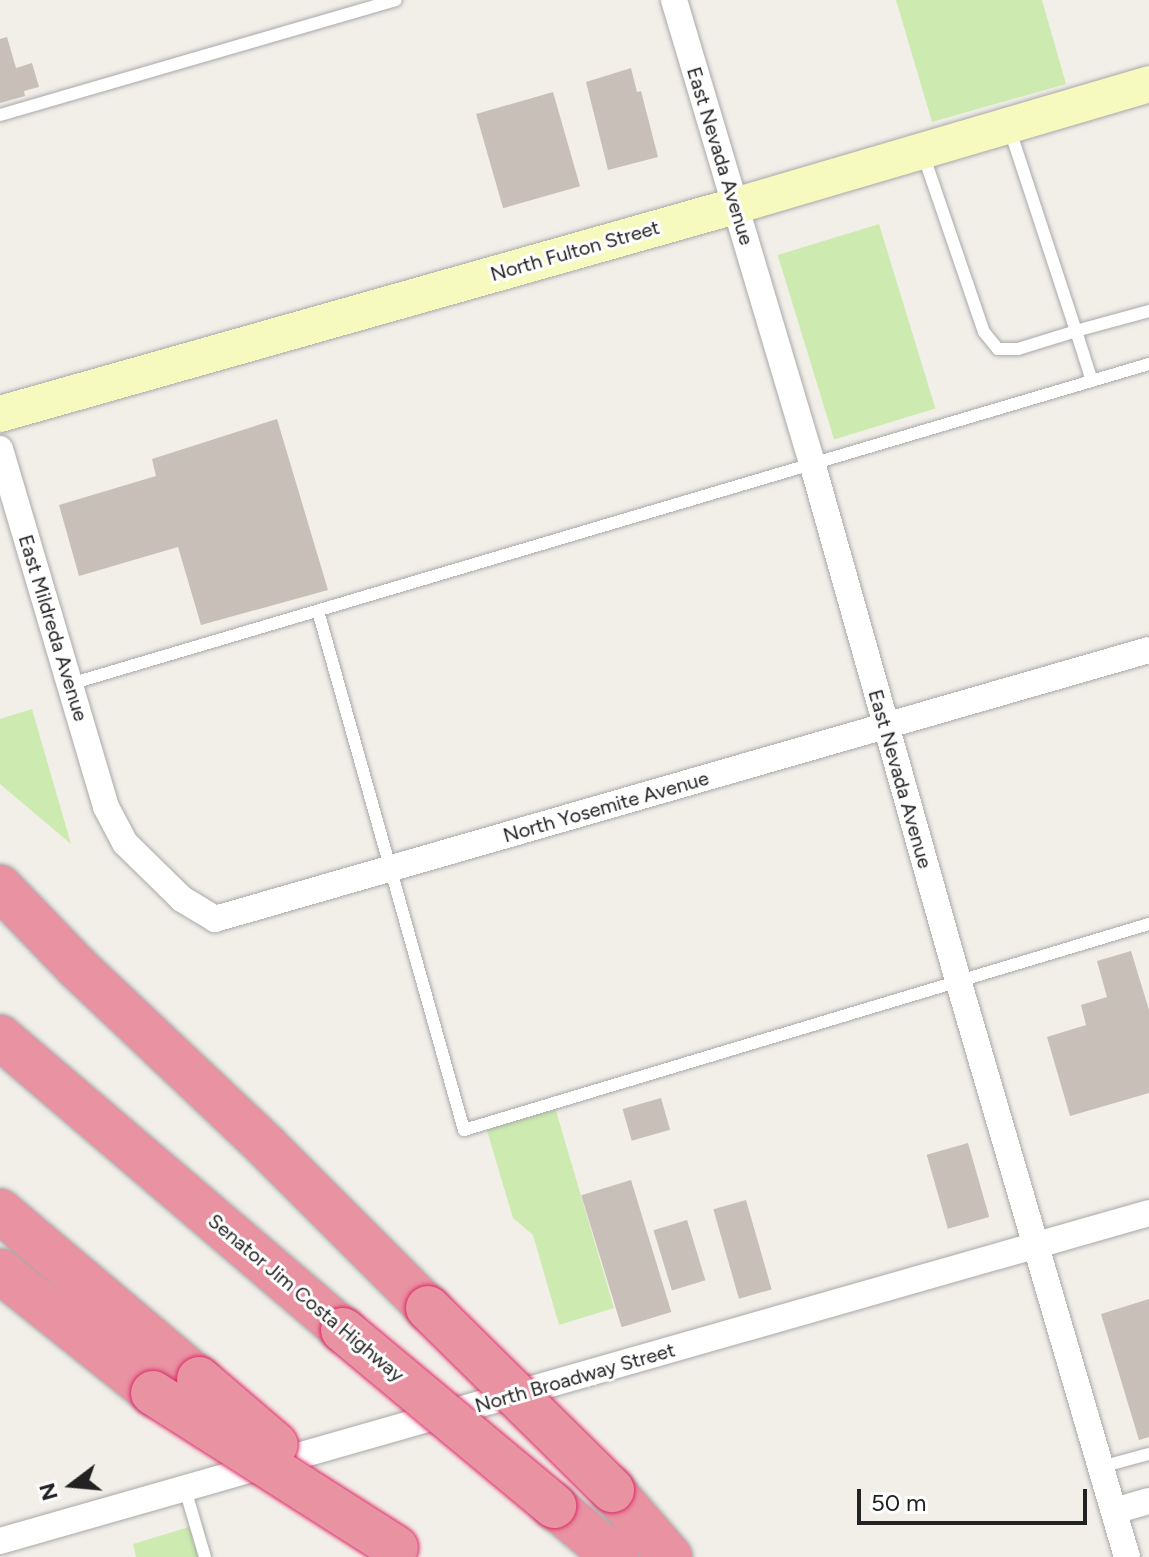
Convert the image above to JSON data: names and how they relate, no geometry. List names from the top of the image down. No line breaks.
{"streets":{"highway":["Senator Jim Costa Highway"],"main road":["North Fulton Street"],"street":["East Nevada Avenue","East Mildreda Avenue","North Yosemite Avenue","North Broadway Street"]},"crossings":[["East Nevada Avenue","North Fulton Street"],["East Nevada Avenue","North Yosemite Avenue"],["East Nevada Avenue","North Broadway Street"],["East Mildreda Avenue","North Yosemite Avenue"]],"scale_bar":"50 m","north":"left"}
